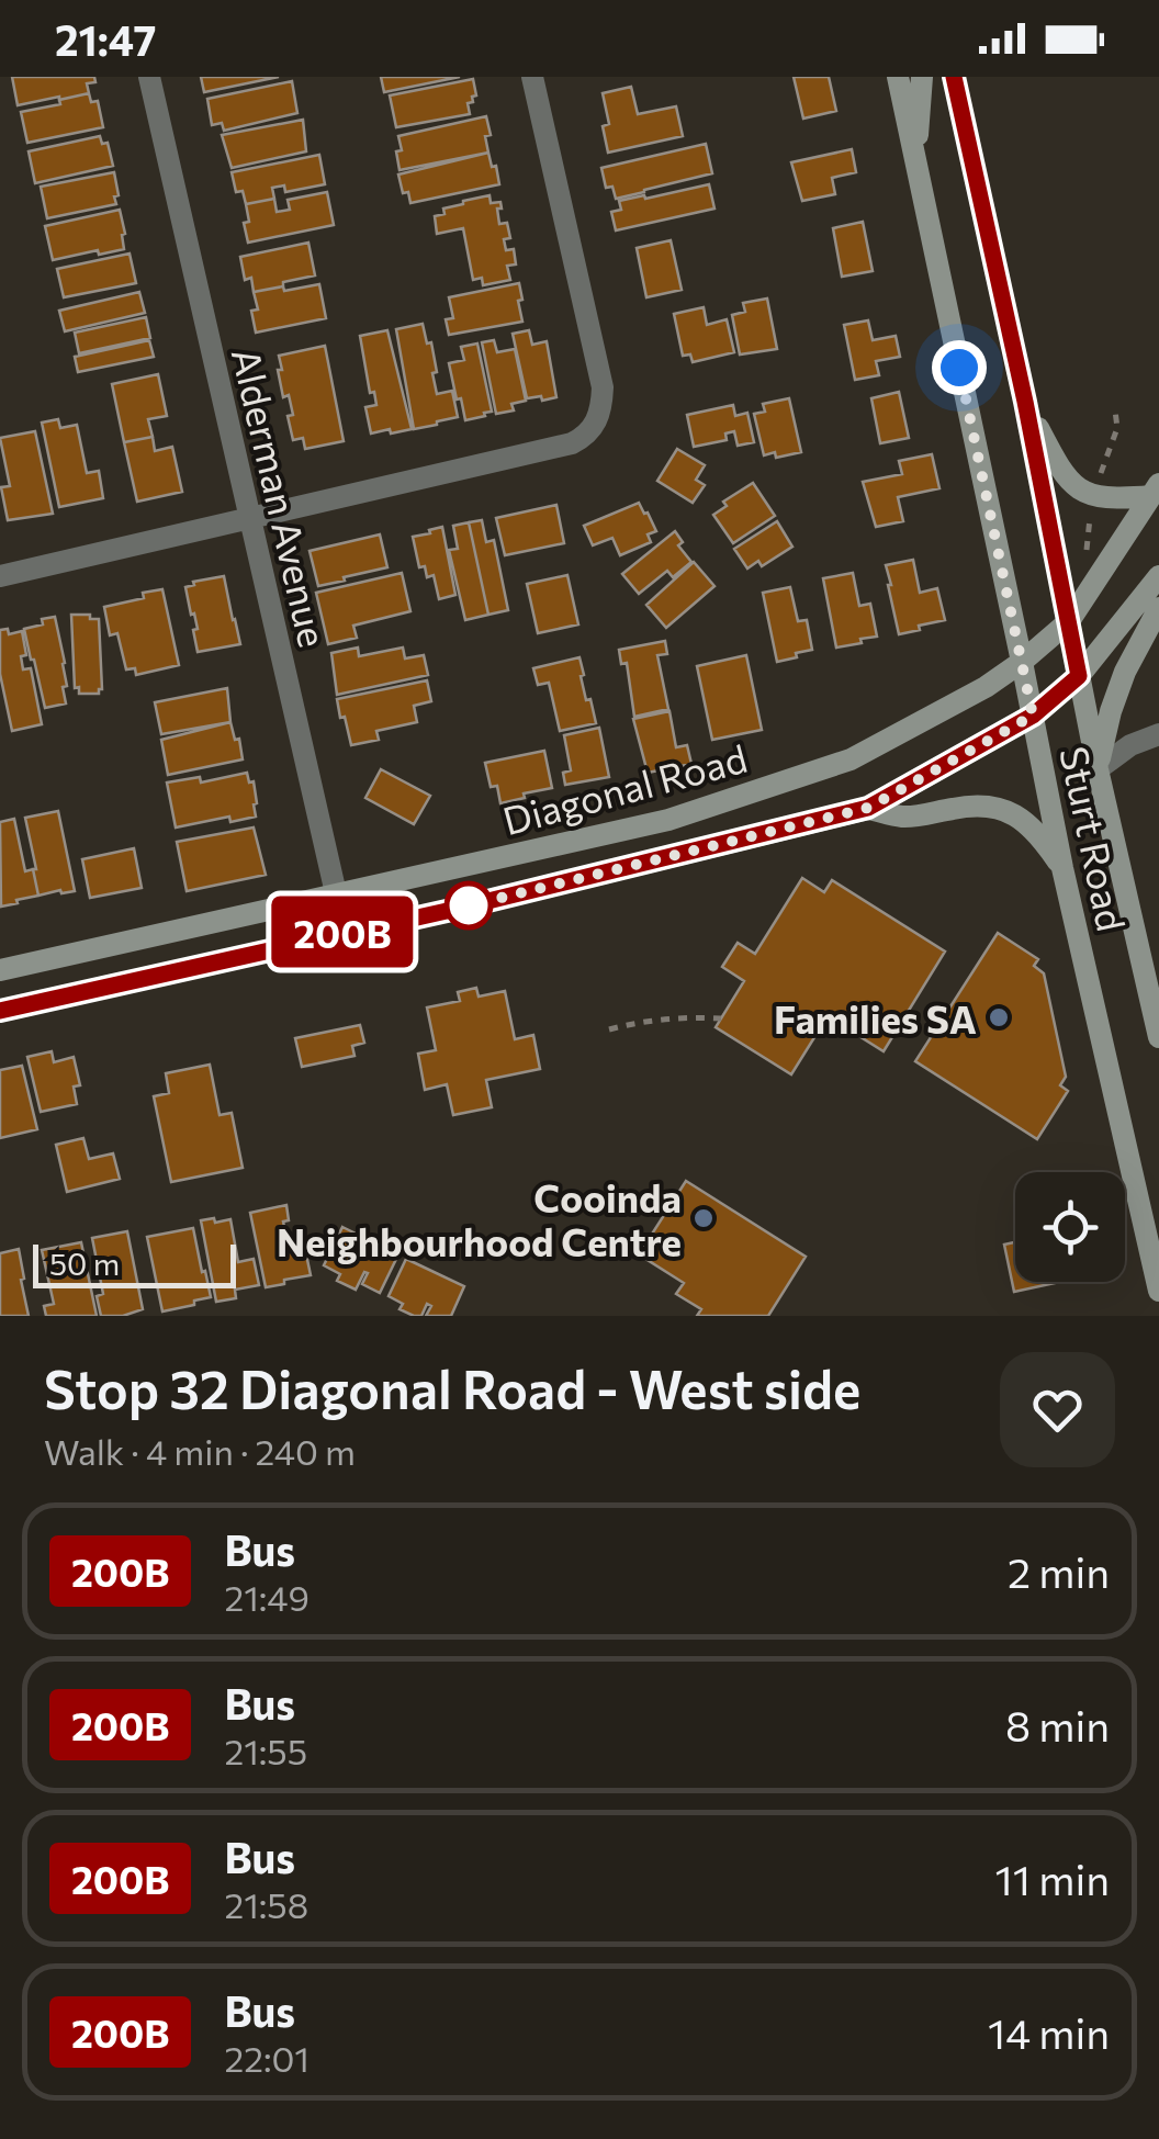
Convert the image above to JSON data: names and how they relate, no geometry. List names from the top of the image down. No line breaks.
{"streets":{"main road":["Diagonal Road","Sturt Road"],"street":["Alderman Avenue"]},"crossings":[["Alderman Avenue","Diagonal Road"],["Diagonal Road","Sturt Road"]],"places":["Families SA","Cooinda Neighbourhood Centre"],"lines":["bus line 200B"],"scale_bar":"50 m","page":{"status":"21:47","on_map":"200B","scale":"50 m","heading":["Stop 32 Diagonal Road - West side","Walk · 4 min · 240 m"],"list":[{"mark":"200B","name":"Bus","note":"21:49","value":"2 min"},{"mark":"200B","name":"Bus","note":"21:55","value":"8 min"},{"mark":"200B","name":"Bus","note":"21:58","value":"11 min"},{"mark":"200B","name":"Bus","note":"22:01","value":"14 min"}]}}
